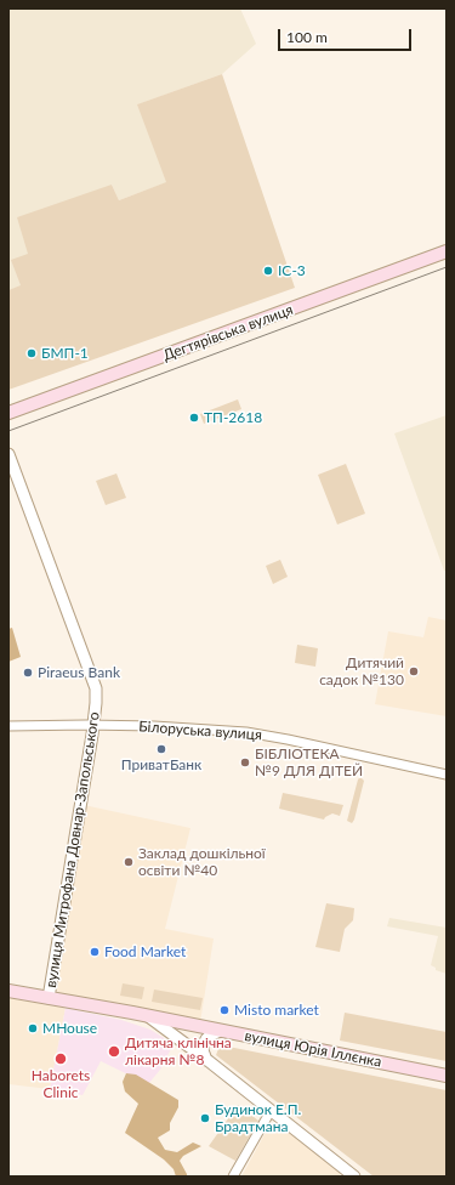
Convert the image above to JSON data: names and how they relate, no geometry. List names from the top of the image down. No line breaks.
{"streets":{"main road":["Дегтярівська вулиця","вулиця Юрія Іллєнка"],"street":["Білоруська вулиця","вулиця Митрофана Довнар-Запольського"]},"crossings":[["Білоруська вулиця","вулиця Митрофана Довнар-Запольського"],["вулиця Митрофана Довнар-Запольського","вулиця Юрія Іллєнка"]],"places":["ІС-3","БМП-1","ТП-2618","Дитячий садок №130","Piraeus Bank","ПриватБанк","БІБЛІОТЕКА №9 ДЛЯ ДІТЕЙ","Заклад дошкільної освіти №40","Food Market","Misto market","MHouse","Дитяча клінічна лікарня №8","Haborets Clinic","Будинок Е.П. Брадтмана"],"scale_bar":"100 m"}
